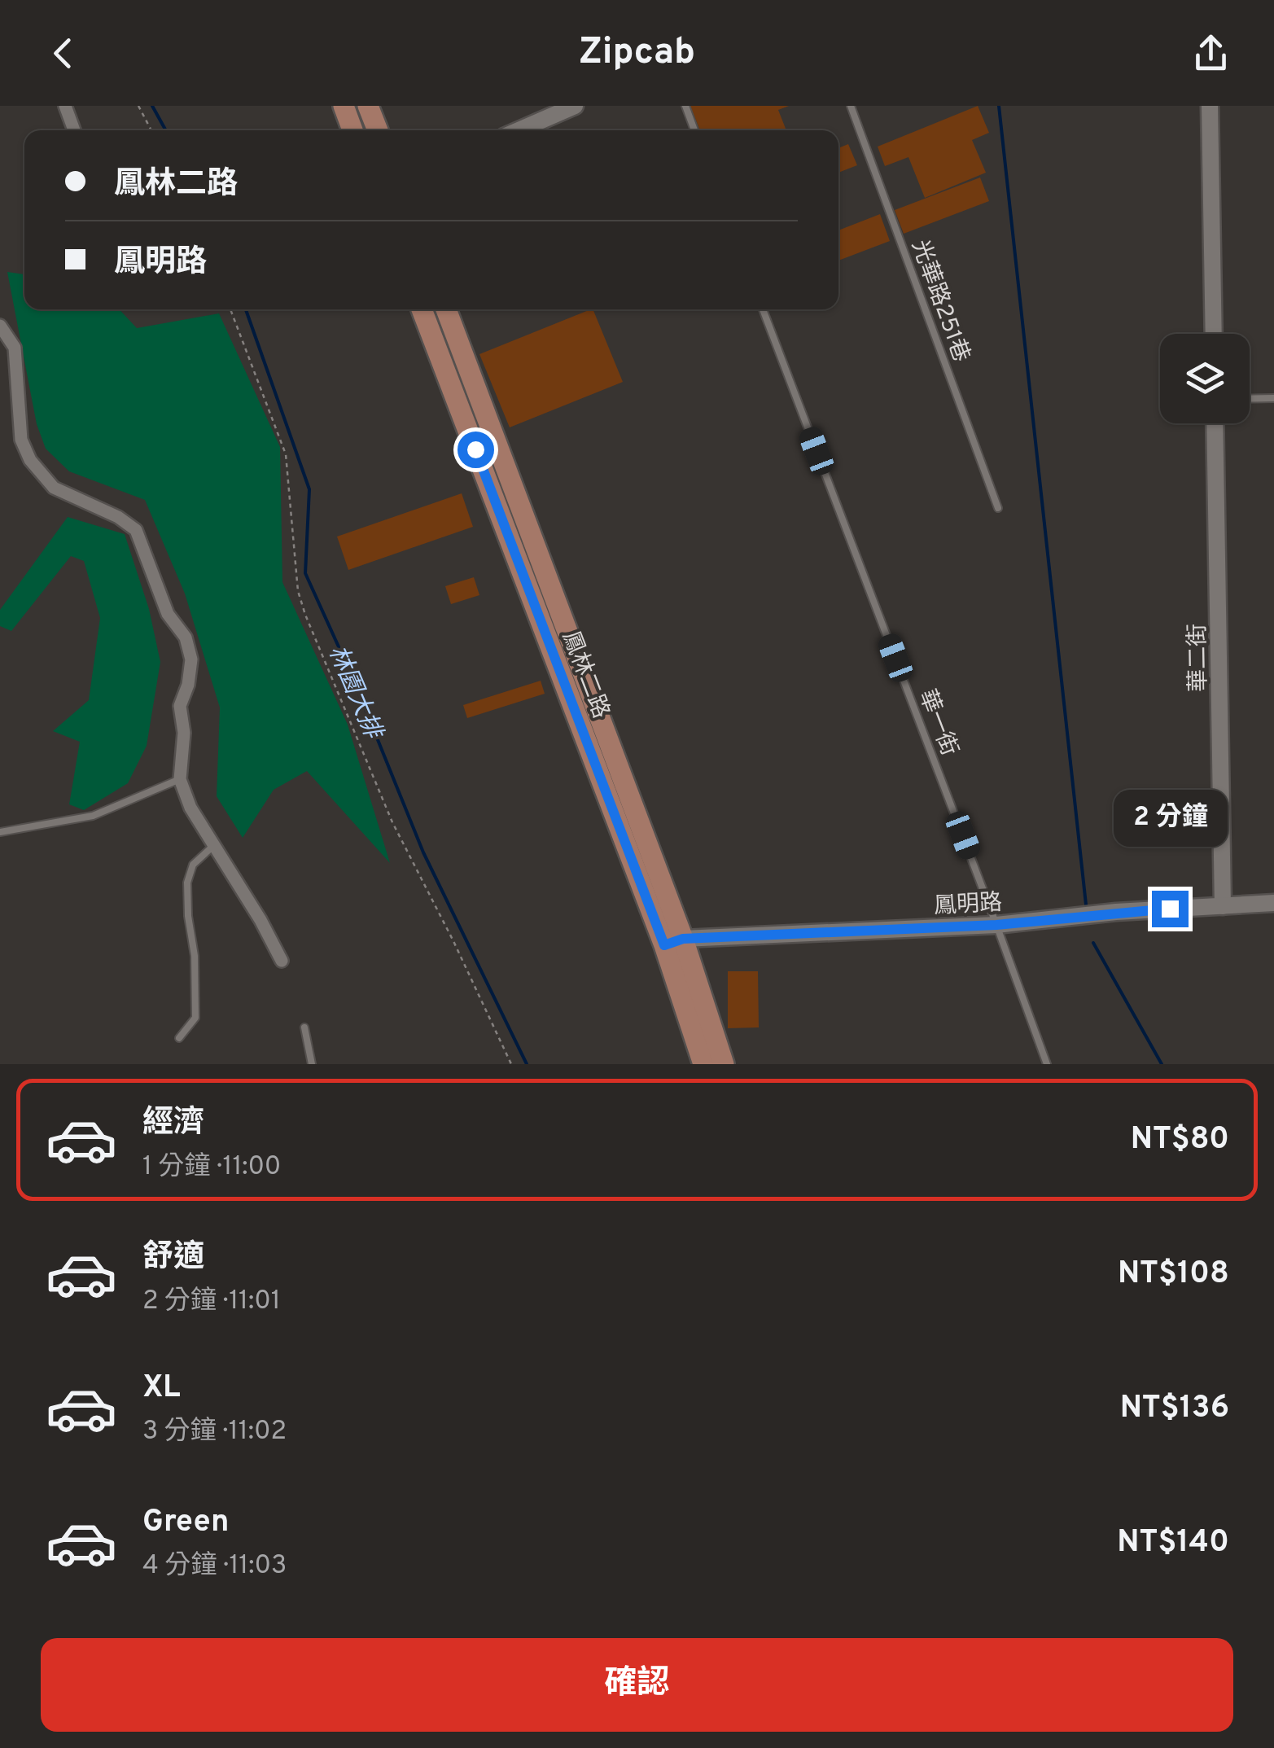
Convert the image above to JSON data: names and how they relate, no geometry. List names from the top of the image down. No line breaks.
{"streets":{"main road":["鳳林二路"],"street":["華二街","鳳明路"],"lane":["光華路251巷","華一街"]},"crossings":[["華二街","鳳明路"],["鳳林二路","鳳明路"],["華一街","鳳明路"]],"water":["林園大排"],"page":{"header":"Zipcab","banner":["鳳林二路","鳳明路"],"bubble":"2 分鐘","list":[{"name":"經濟","note":"1 分鐘 · 11:00","value":"NT$80"},{"name":"舒適","note":"2 分鐘 · 11:01","value":"NT$108"},{"name":"XL","note":"3 分鐘 · 11:02","value":"NT$136"},{"name":"Green","note":"4 分鐘 · 11:03","value":"NT$140"}],"buttons":"確認"}}
